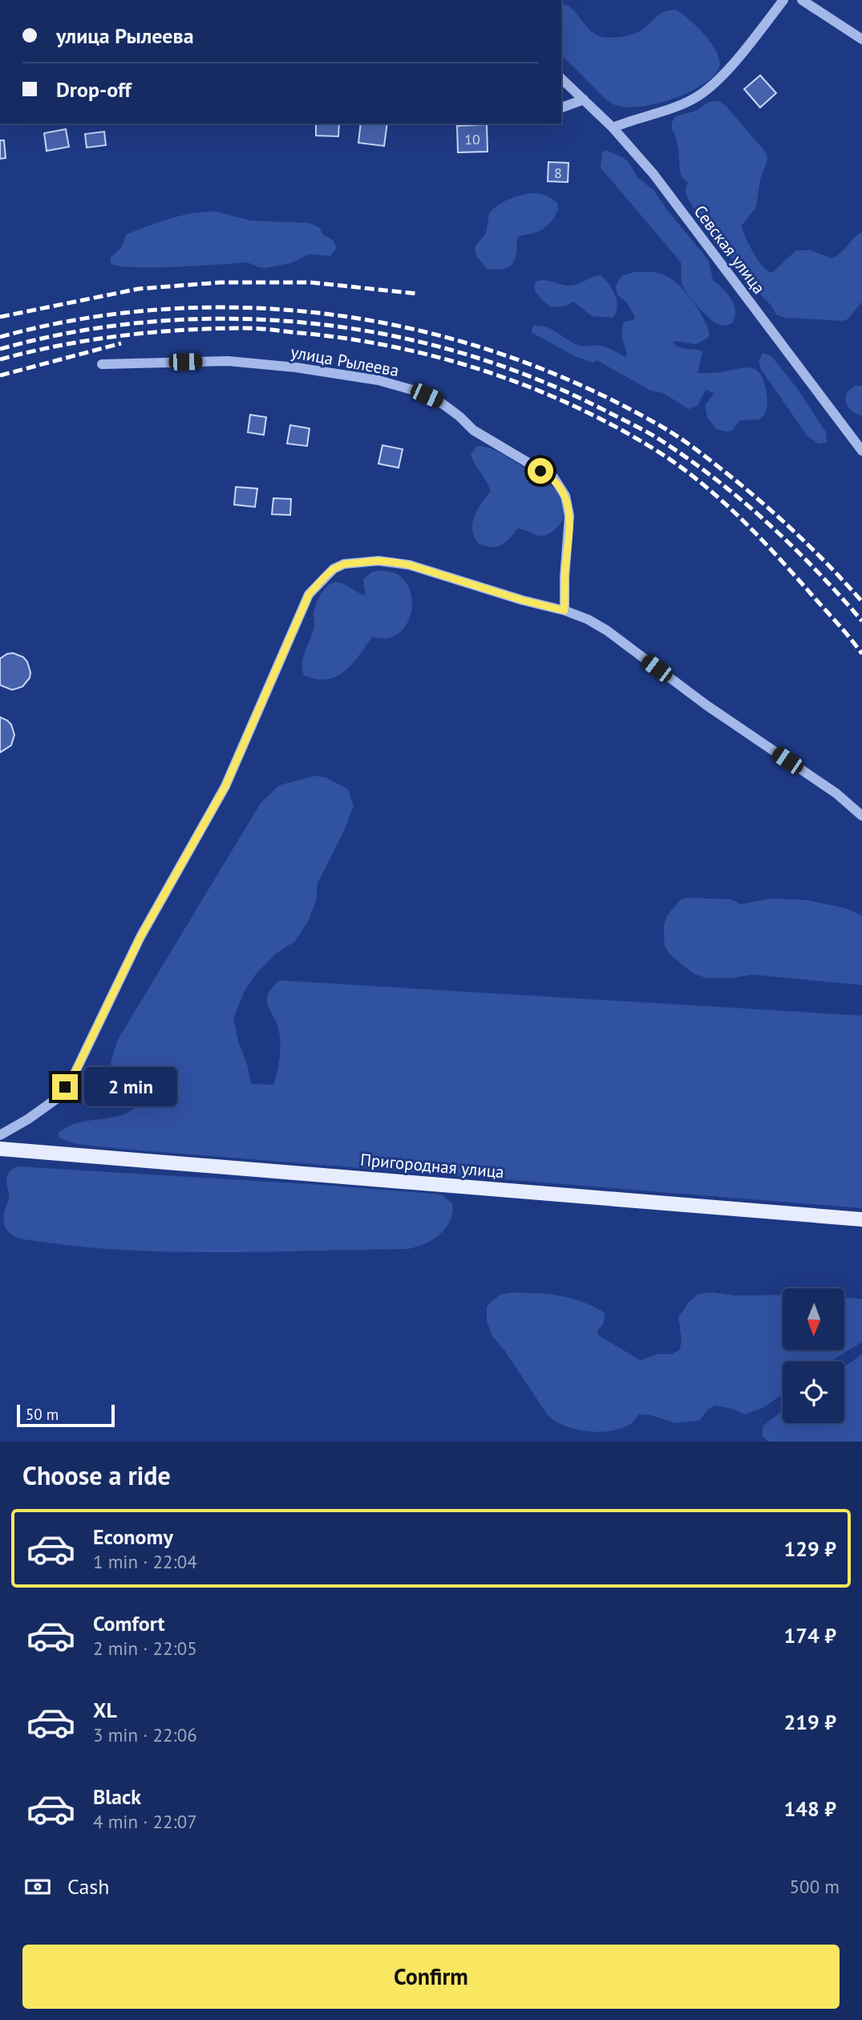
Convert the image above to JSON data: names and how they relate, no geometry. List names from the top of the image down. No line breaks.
{"streets":{"main road":["Пригородная улица"],"street":["Севская улица","улица Рылеева"]},"house_numbers":["10","8"],"scale_bar":"50 m","north":"bottom","page":{"banner":["улица Рылеева","Drop-off"],"bubble":"2 min","scale":"50 m","heading":"Choose a ride","list":[{"name":"Economy","note":"1 min · 22:04","value":"129 ₽"},{"name":"Comfort","note":"2 min · 22:05","value":"174 ₽"},{"name":"XL","note":"3 min · 22:06","value":"219 ₽"},{"name":"Black","note":"4 min · 22:07","value":"148 ₽"}],"pay":["Cash","500 m"],"buttons":"Confirm"}}
